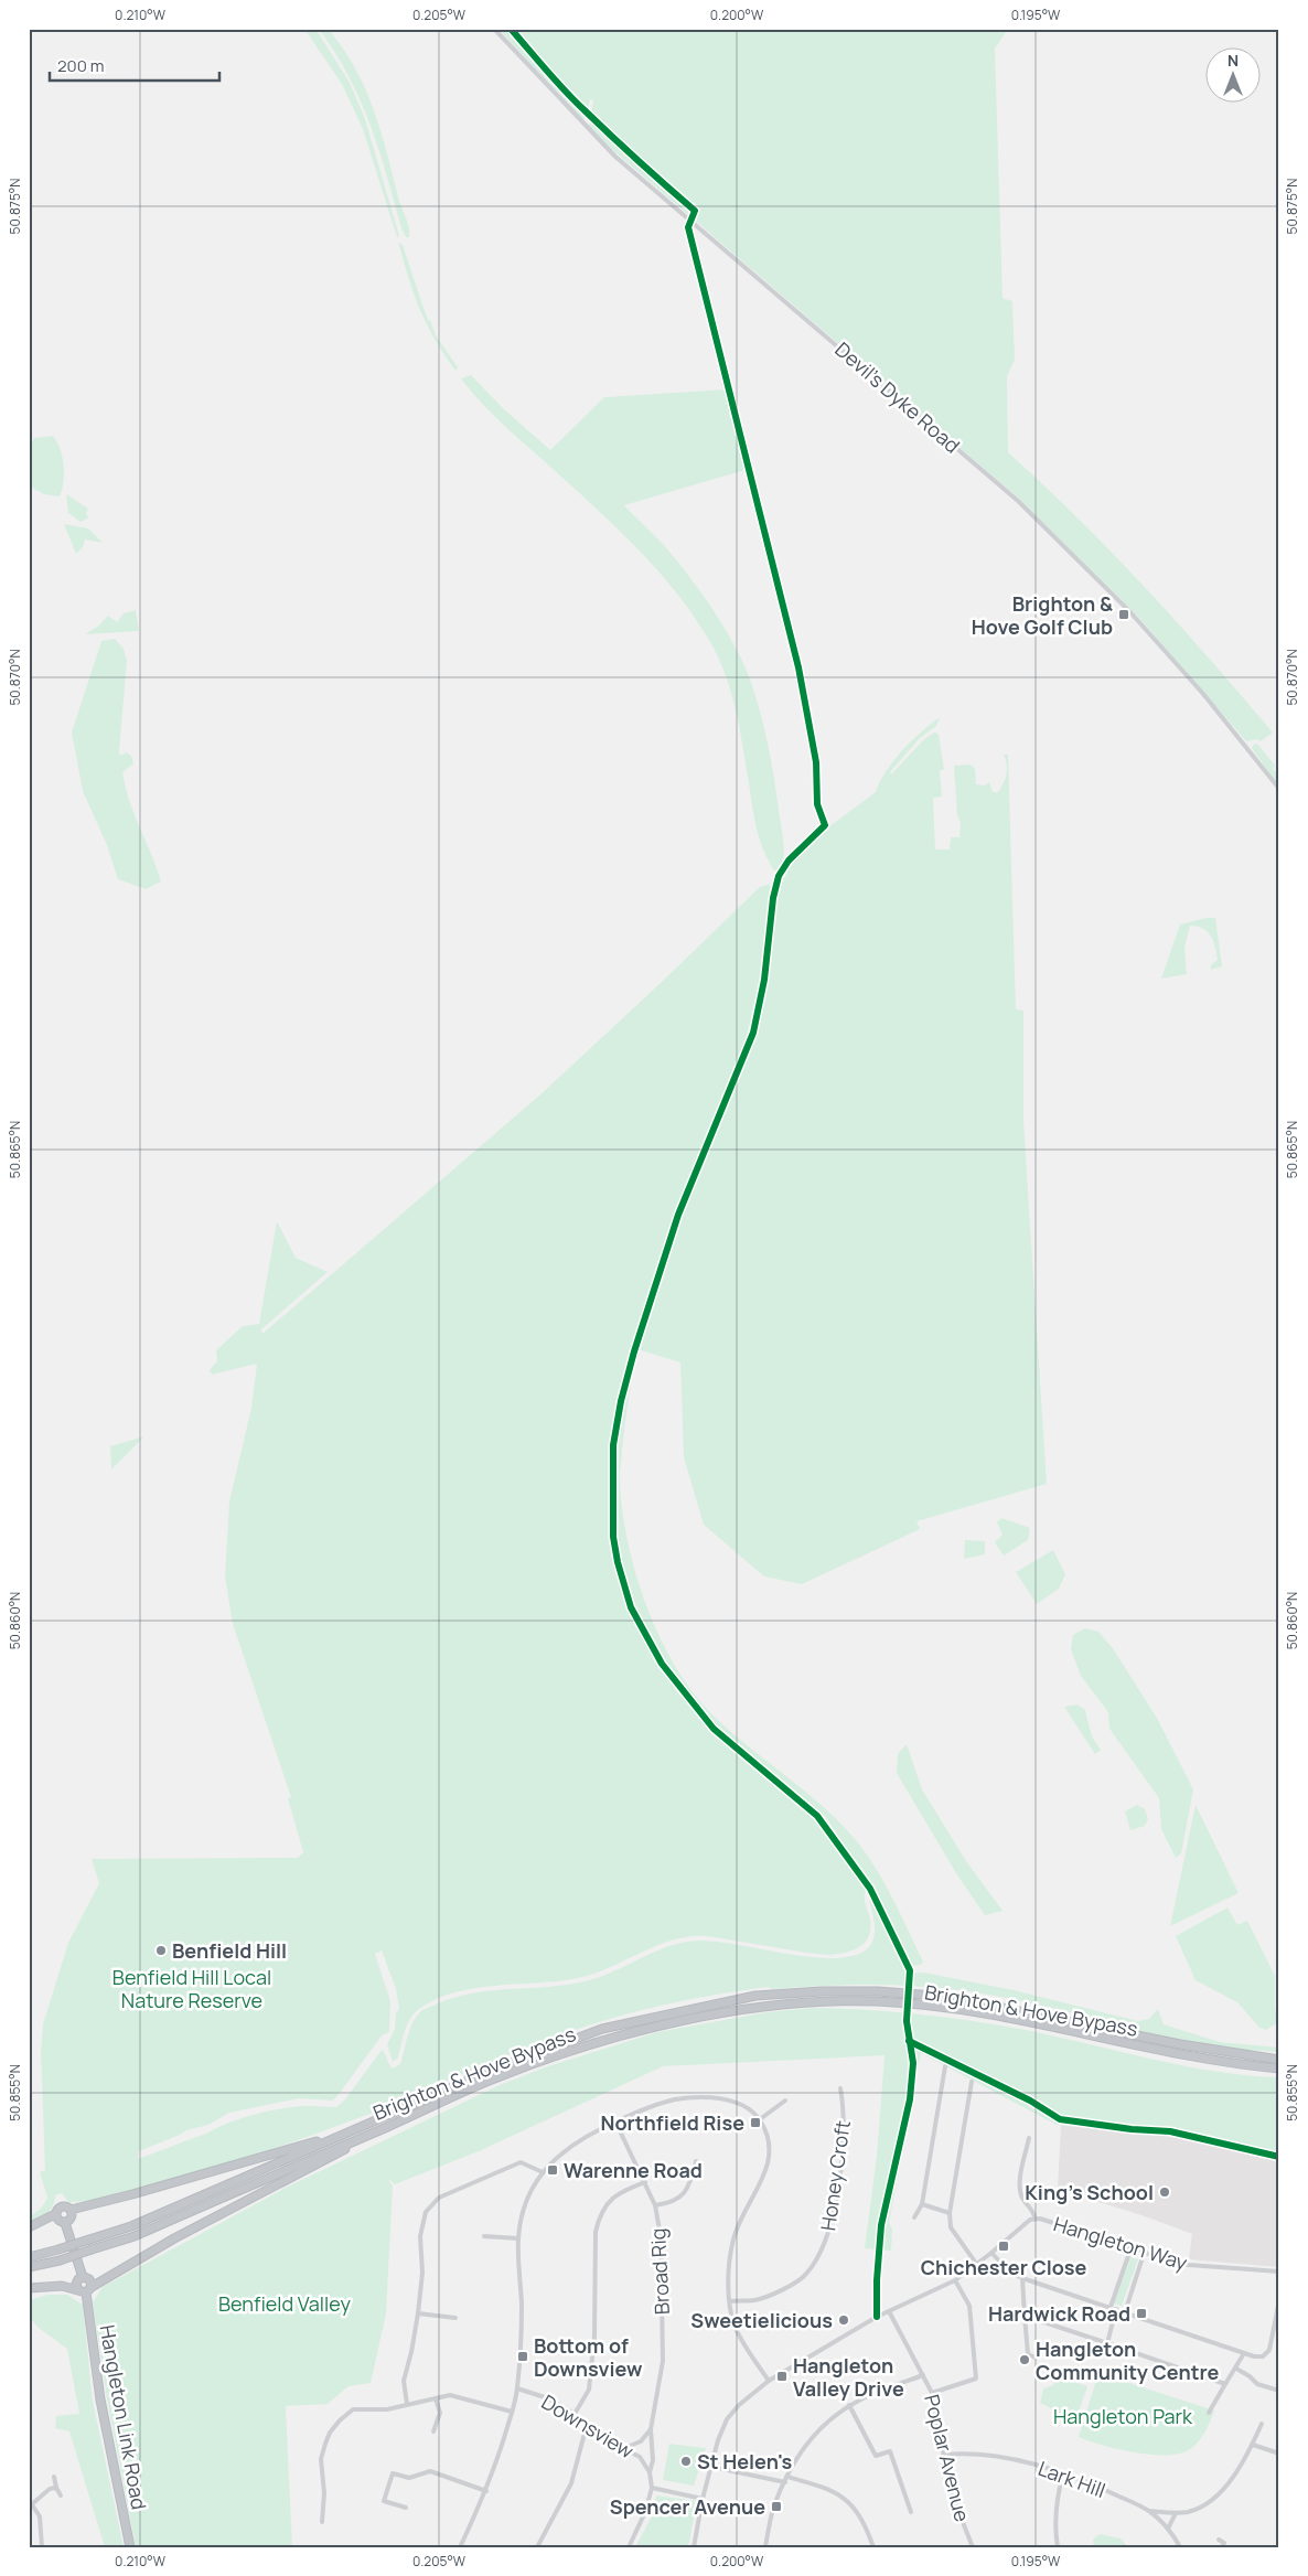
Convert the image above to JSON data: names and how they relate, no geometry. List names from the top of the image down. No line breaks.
{"streets":{"highway":["Brighton & Hove Bypass","Hangleton Link Road"],"street":["Devil's Dyke Road","Honey Croft","Hangleton Way","Broad Rig","Downsview","Poplar Avenue","Lark Hill"]},"crossings":[["Hangleton Way","Poplar Avenue"],["Broad Rig","Downsview"],["Poplar Avenue","Lark Hill"]],"parks":["Benfield Hill Local Nature Reserve","Benfield Valley","Hangleton Park"],"places":{"transit":["Brighton & Hove Golf Club","Northfield Rise","Warenne Road","Chichester Close","Hardwick Road","Bottom of Downsview","Hangleton Valley Drive","Spencer Avenue"],"other":["Benfield Hill","King's School","Sweetielicious","Hangleton Community Centre","St Helen's"]},"scale_bar":"200 m","north":"top","coordinates":["0.210°W","0.205°W","0.200°W","0.195°W","50.875°N","50.870°N","50.865°N","50.860°N","50.855°N"]}
